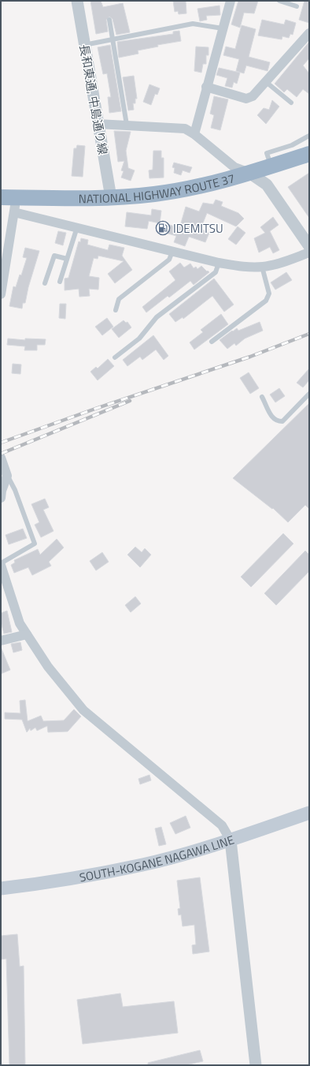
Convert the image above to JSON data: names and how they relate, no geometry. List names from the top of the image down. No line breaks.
{"streets":{"highway":["NATIONAL HIGHWAY ROUTE 37"],"main road":["SOUTH-KOGANE NAGAWA LINE"],"street":["長和東通, 中島通り線"]},"crossings":[["長和東通, 中島通り線","NATIONAL HIGHWAY ROUTE 37"]],"places":{"fuel station":["IDEMITSU"]}}
